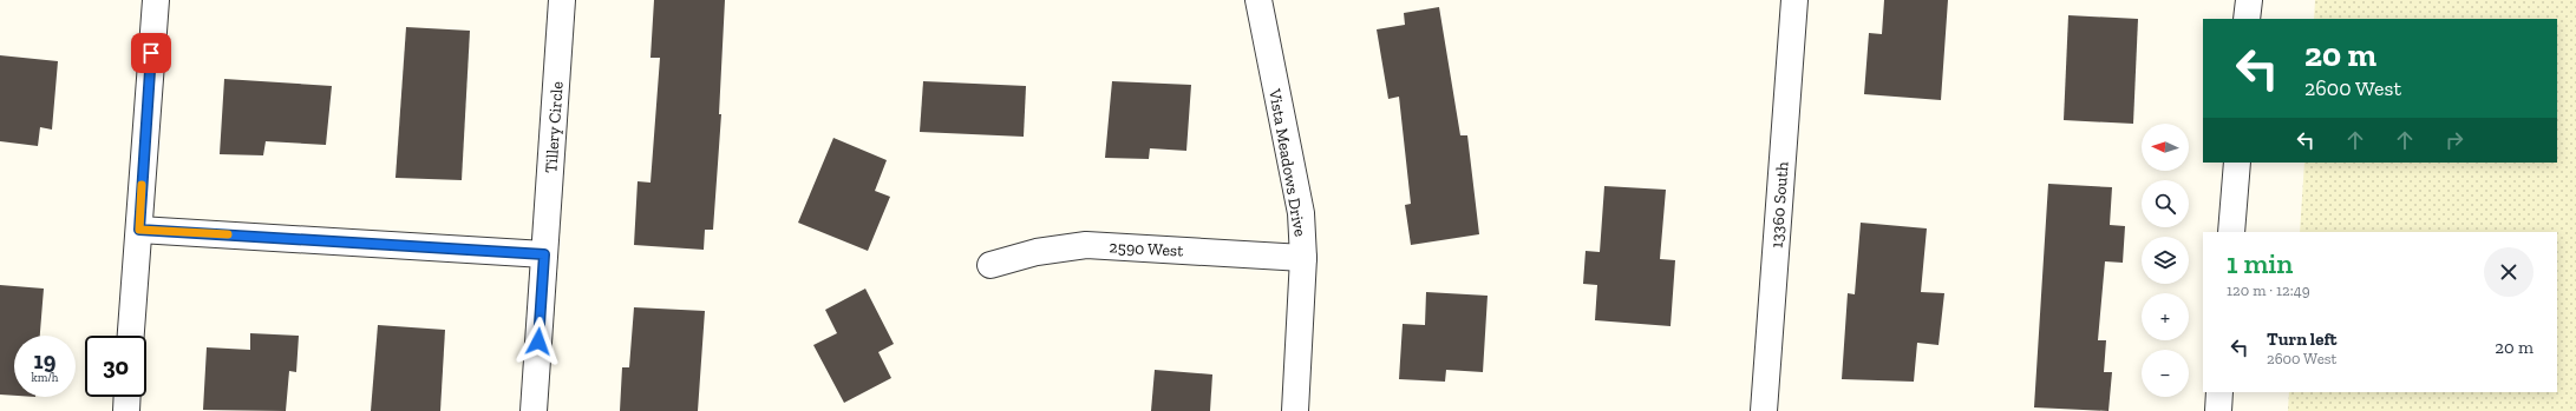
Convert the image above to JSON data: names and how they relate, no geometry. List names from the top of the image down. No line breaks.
{"streets":{"street":["Tillery Circle","Vista Meadows Drive","13360 South","2590 West"]},"crossings":[["Vista Meadows Drive","2590 West"]],"north":"left","page":{"turn":["20 m","2600 West"],"map_buttons":["+","−"],"heading":["1 min","120 m · 12:49"],"list":[{"name":"Turn left","note":"2600 West","value":"20 m"}],"speed":"19 km/h","limit":"30"}}
